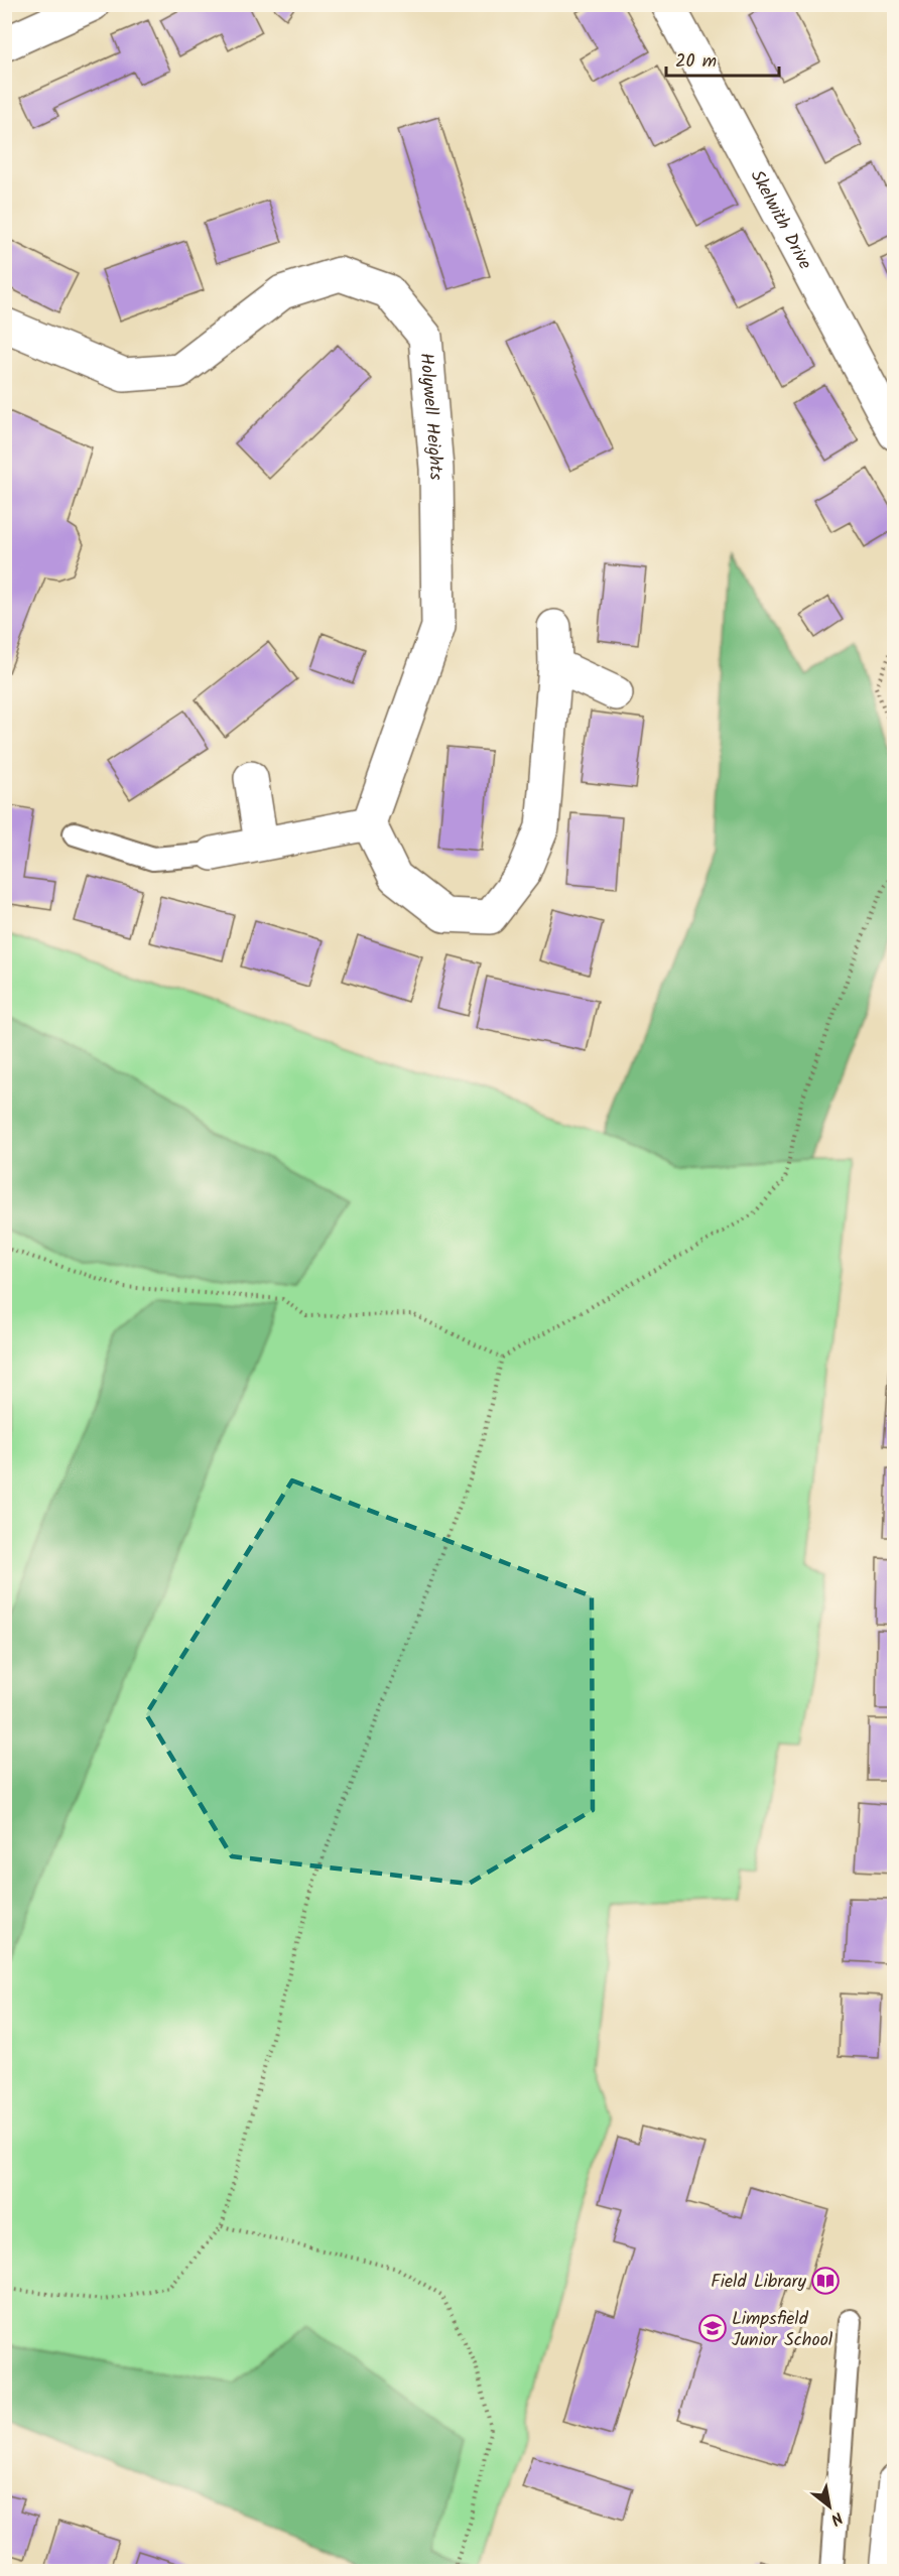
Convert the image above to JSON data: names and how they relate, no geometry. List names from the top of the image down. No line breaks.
{"streets":{"street":["Skelwith Drive","Holywell Heights"]},"places":{"library":["Field Library"],"school or university":["Limpsfield Junior School"]},"scale_bar":"20 m","north":"bottom right"}
